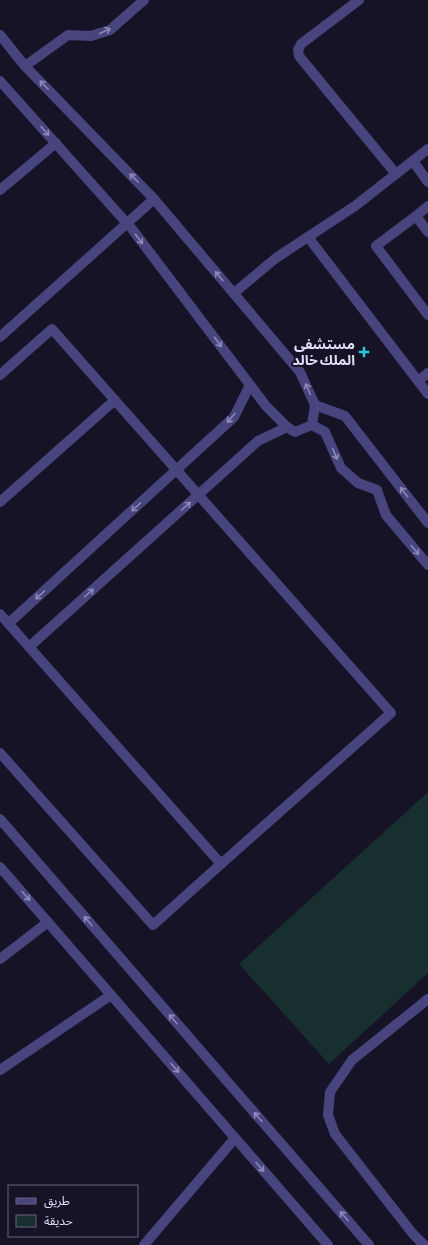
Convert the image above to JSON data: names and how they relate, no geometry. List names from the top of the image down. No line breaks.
{"places":{"health":["مستشفى الملك خالد"]},"legend":["طريق","حديقة"]}
